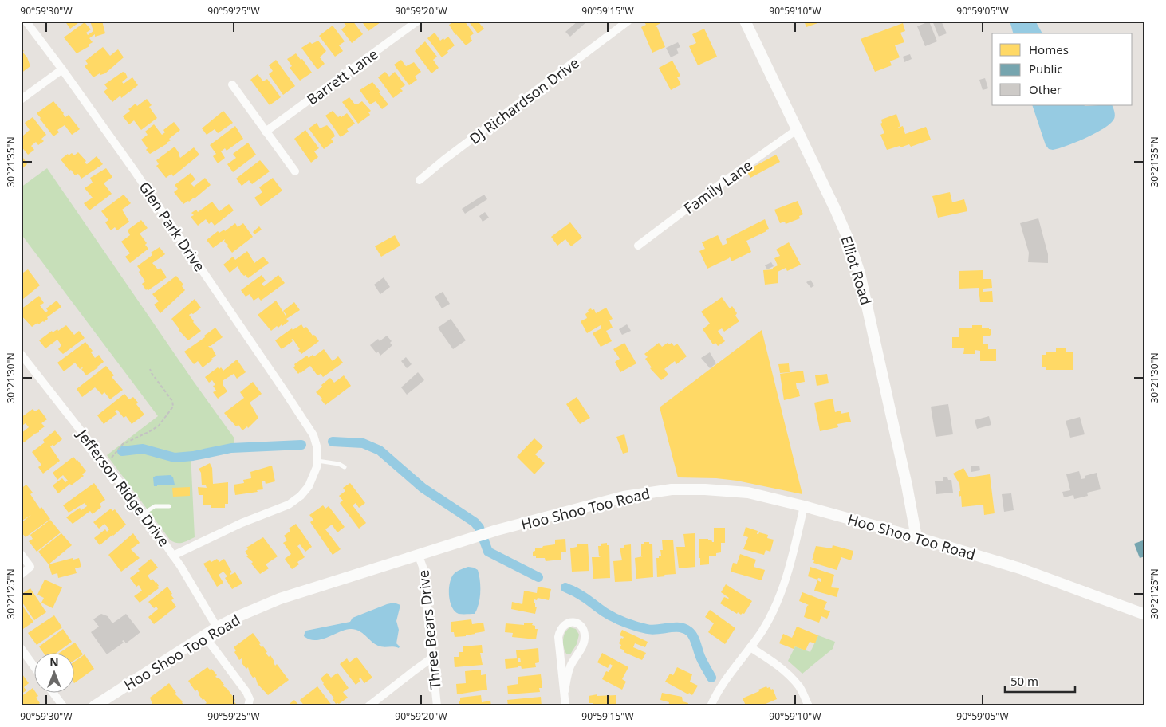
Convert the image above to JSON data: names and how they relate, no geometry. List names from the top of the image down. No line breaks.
{"streets":{"street":["Barrett Lane","DJ Richardson Drive","Family Lane","Glen Park Drive","Elliot Road","Jefferson Ridge Drive","Hoo Shoo Too Road","Three Bears Drive"]},"crossings":[["Family Lane","Elliot Road"],["Elliot Road","Hoo Shoo Too Road"],["Jefferson Ridge Drive","Hoo Shoo Too Road"],["Hoo Shoo Too Road","Three Bears Drive"]],"legend":["Homes","Public","Other"],"scale_bar":"50 m","north":"top","coordinates":["90°59'30\"W","90°59'25\"W","90°59'20\"W","90°59'15\"W","90°59'10\"W","90°59'05\"W","30°21'35\"N","30°21'30\"N","30°21'25\"N"]}
